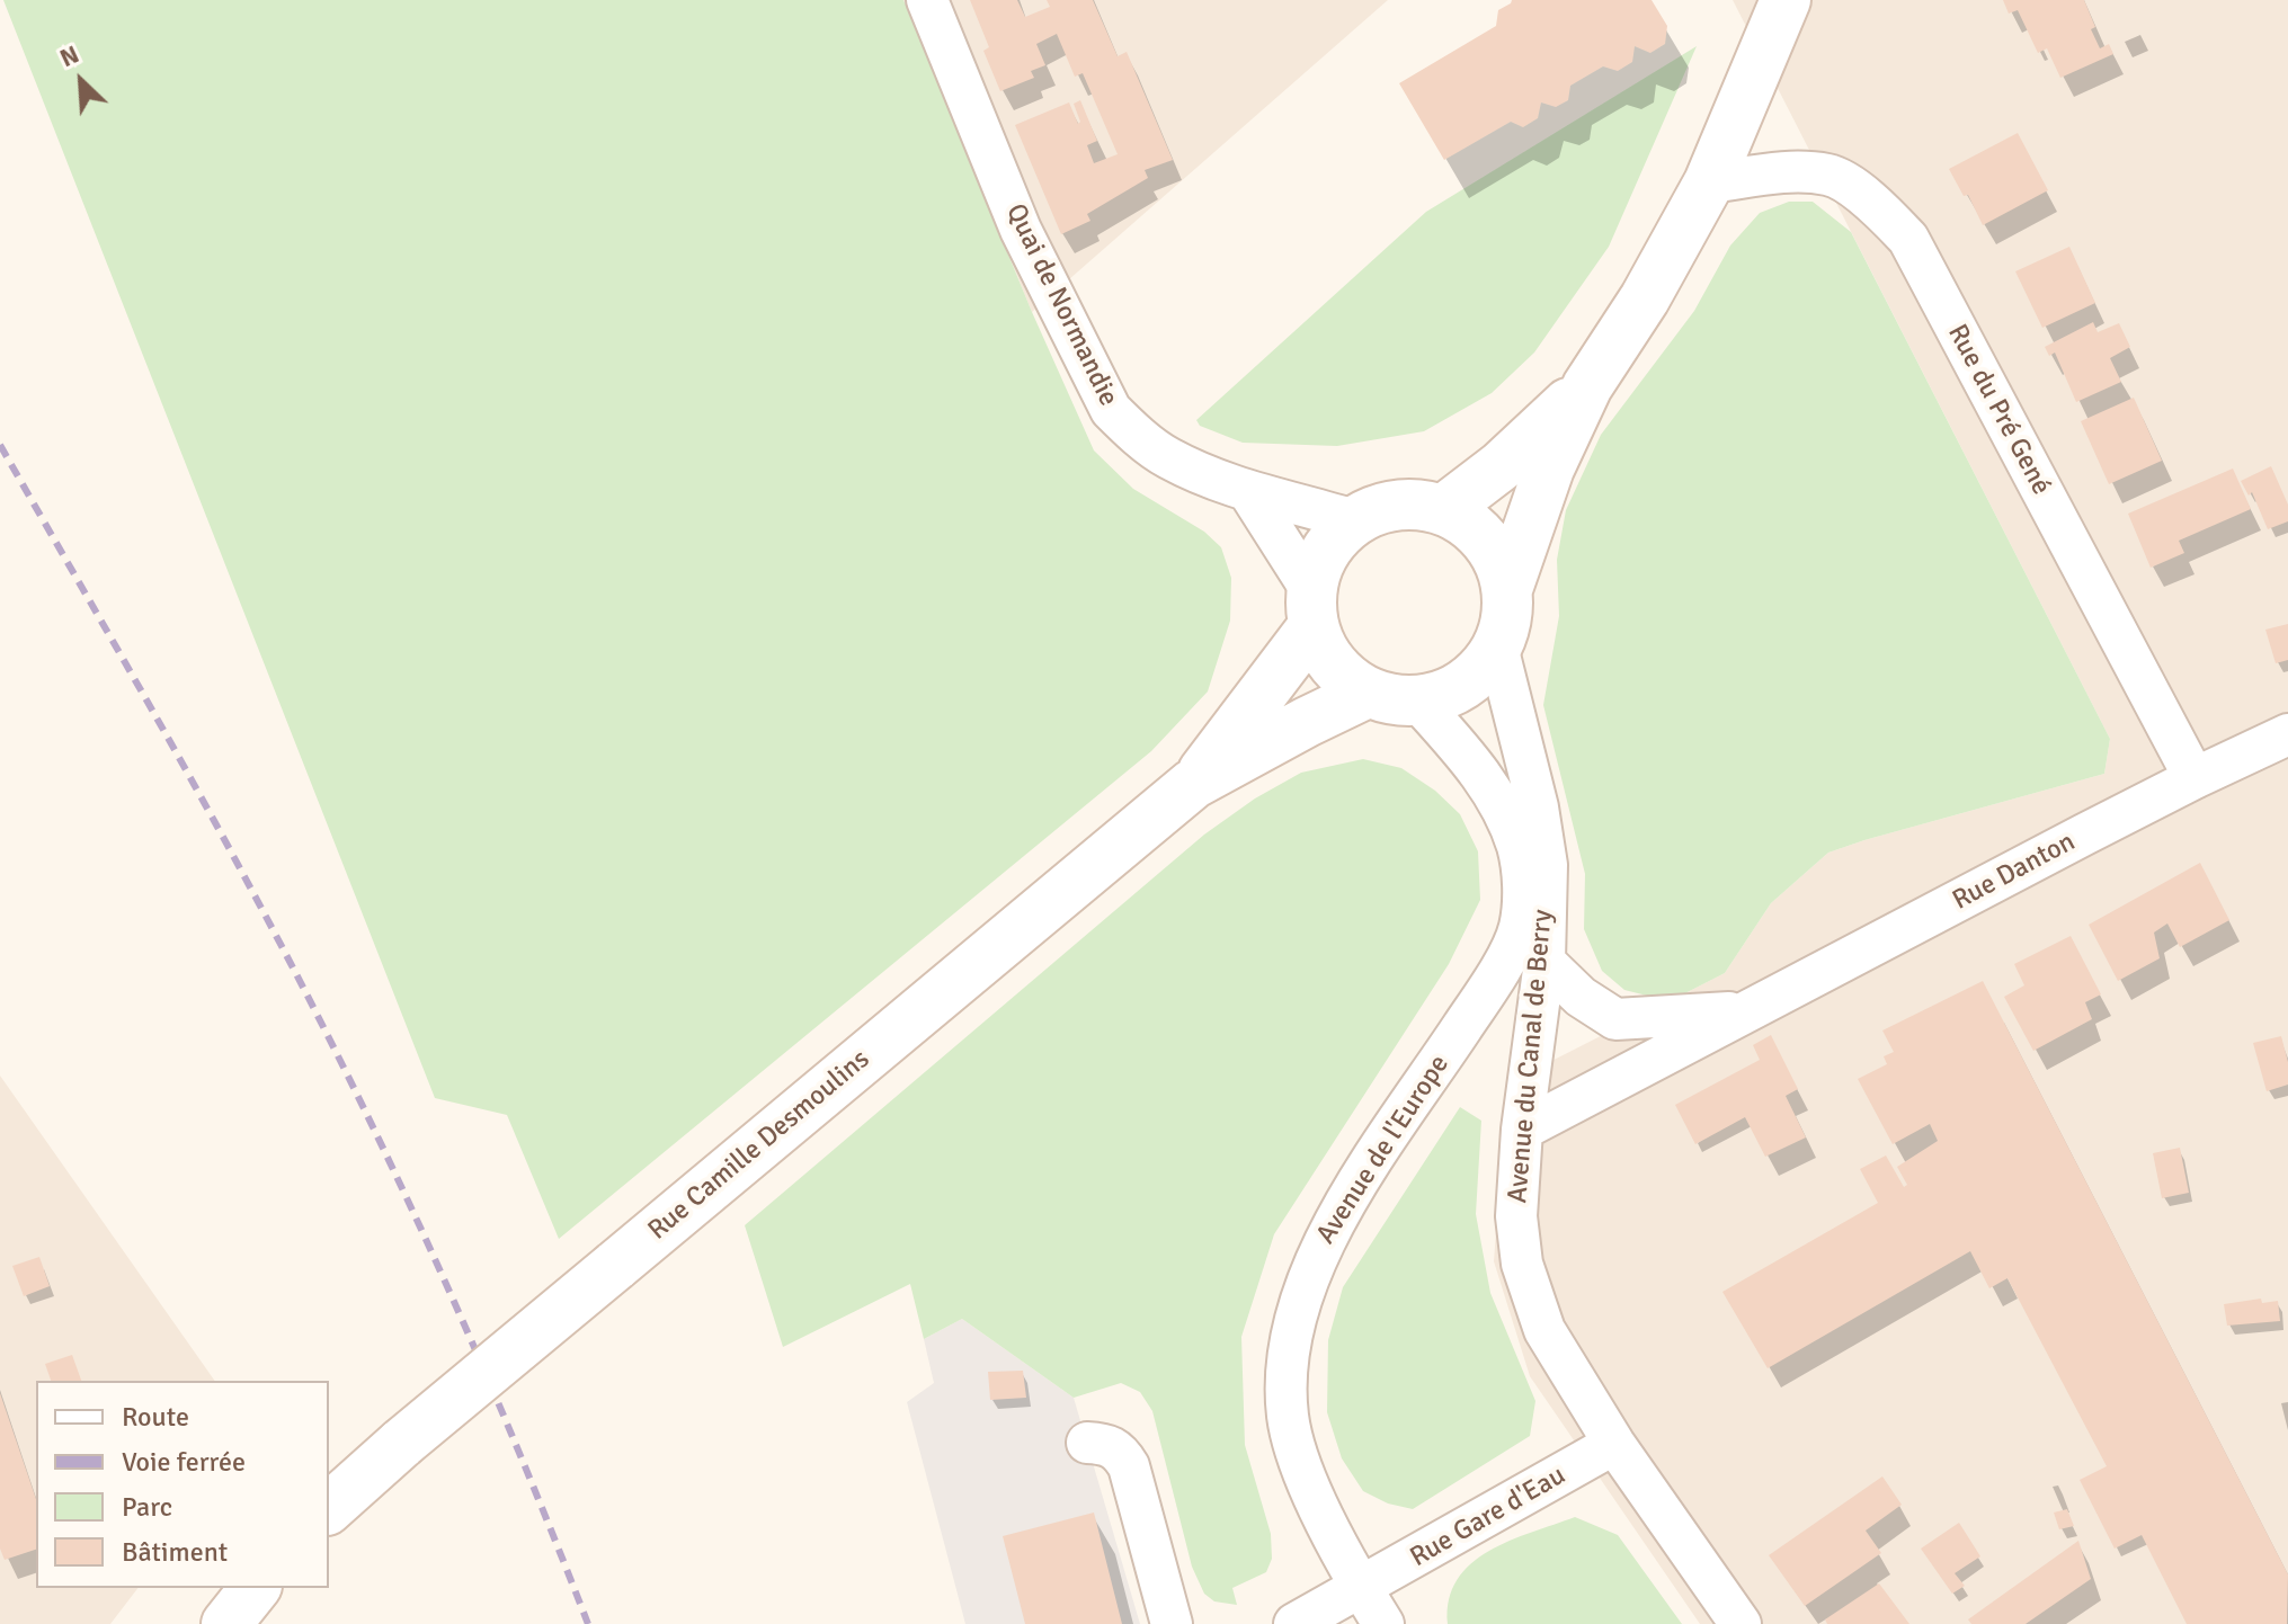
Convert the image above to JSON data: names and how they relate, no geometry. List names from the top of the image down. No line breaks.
{"streets":{"street":["Quai de Normandie","Rue du Pré Gené","Rue Danton","Avenue du Canal de Berry","Rue Camille Desmoulins","Avenue de l'Europe","Rue Gare d'Eau"]},"crossings":[["Quai de Normandie","Avenue du Canal de Berry"],["Quai de Normandie","Rue Camille Desmoulins"],["Quai de Normandie","Avenue de l'Europe"],["Rue du Pré Gené","Rue Danton"],["Rue Danton","Avenue du Canal de Berry"],["Avenue du Canal de Berry","Rue Camille Desmoulins"],["Avenue du Canal de Berry","Avenue de l'Europe"],["Avenue du Canal de Berry","Rue Gare d'Eau"],["Rue Camille Desmoulins","Avenue de l'Europe"],["Avenue de l'Europe","Rue Gare d'Eau"]],"legend":["Route","Voie ferrée","Parc","Bâtiment"],"north":"top left"}
